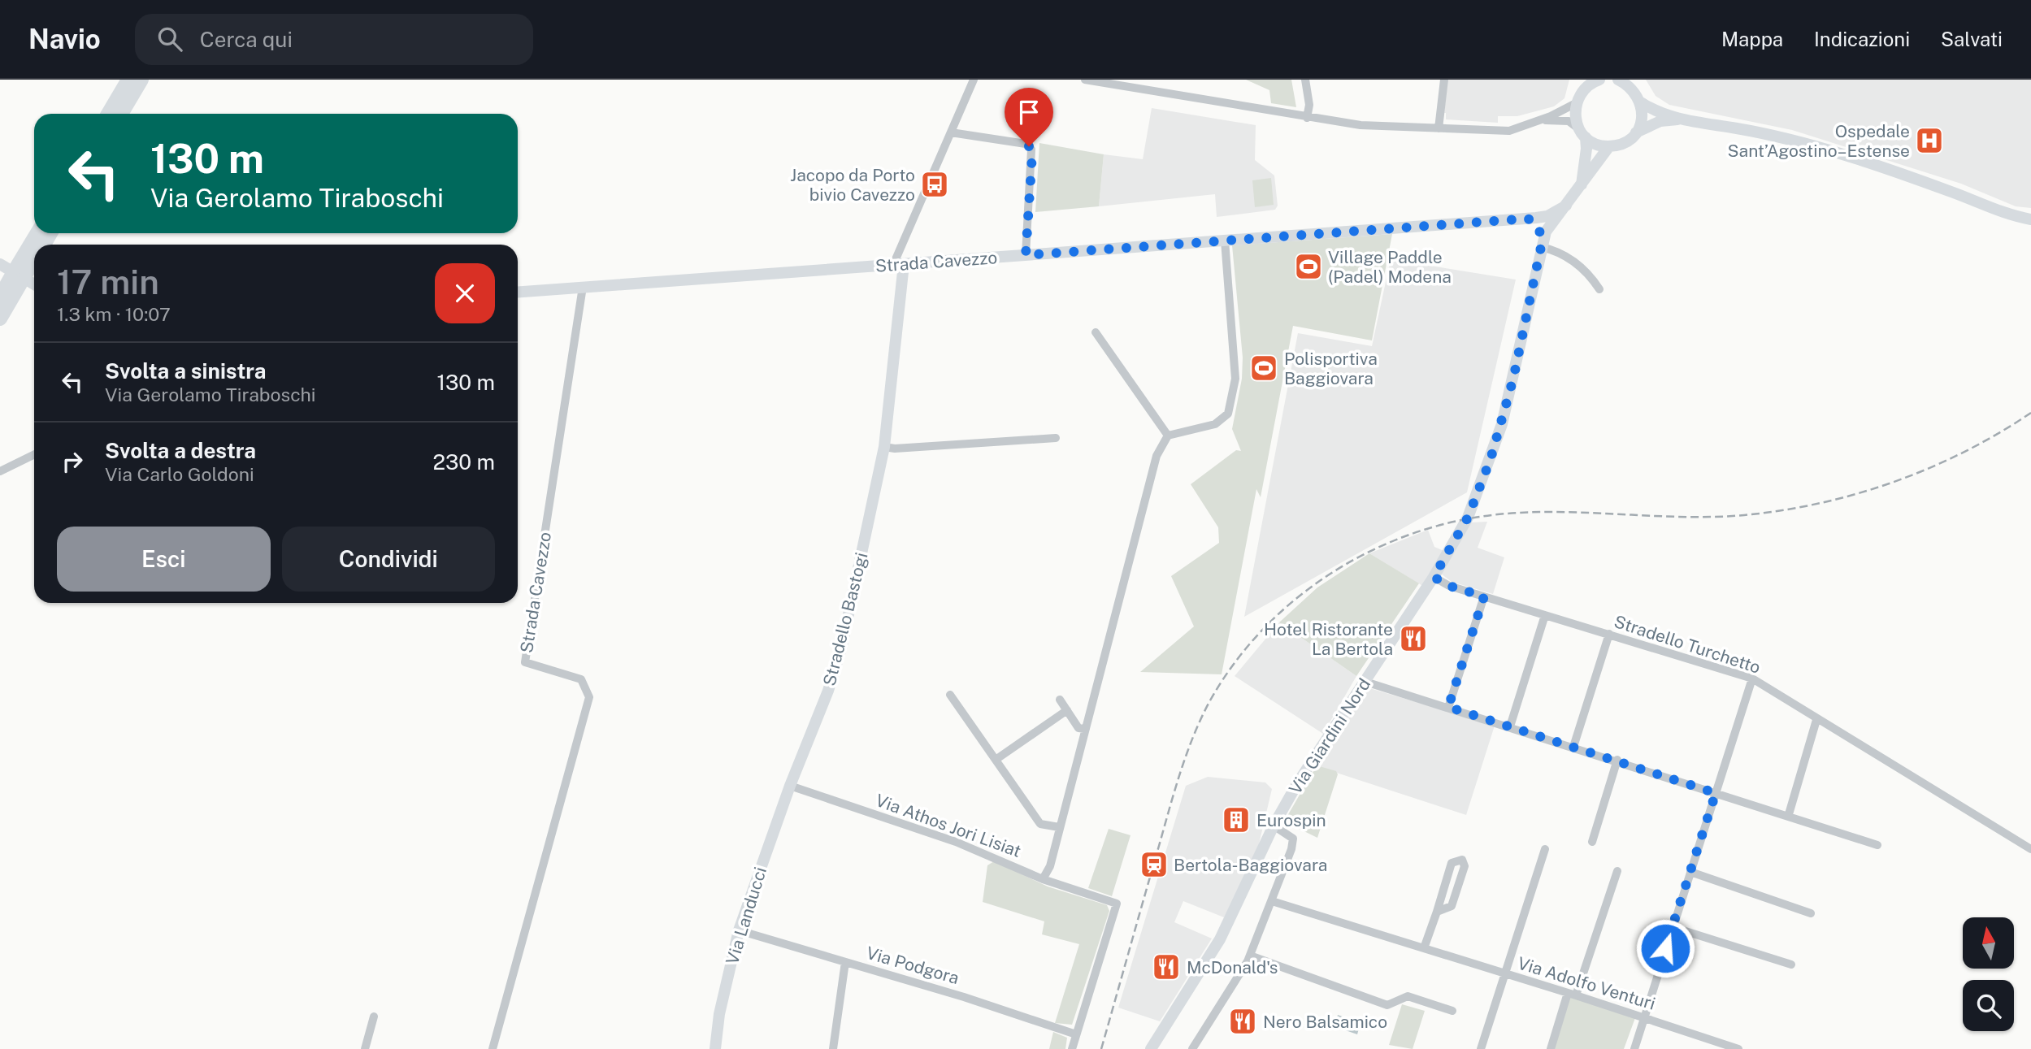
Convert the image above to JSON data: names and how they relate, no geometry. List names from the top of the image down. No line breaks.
{"streets":{"street":["Strada Cavezzo","Stradello Bastogi","Stradello Turchetto","Via Giardini Nord","Via Athos Jori Lisiat","Via Landucci","Via Podgora","Via Adolfo Venturi"]},"crossings":[["Strada Cavezzo","Stradello Bastogi"],["Strada Cavezzo","Via Giardini Nord"],["Stradello Bastogi","Via Athos Jori Lisiat"],["Stradello Bastogi","Via Landucci"],["Stradello Turchetto","Via Giardini Nord"],["Via Athos Jori Lisiat","Via Landucci"],["Via Athos Jori Lisiat","Via Podgora"],["Via Landucci","Via Podgora"]],"places":{"hospital":["Ospedale Sant’Agostino–Estense"],"bus stop":["Jacopo da Porto bivio Cavezzo"],"sports":["Village Paddle (Padel) Modena","Polisportiva Baggiovara"],"restaurant":["Hotel Ristorante La Bertola","McDonald's","Nero Balsamico"],"building":["Eurospin"],"station":["Bertola-Baggiovara"]},"north":"top","page":{"header":"Navio","search":"Cerca qui","nav":["Mappa","Indicazioni","Salvati"],"turn":["130 m","Via Gerolamo Tiraboschi"],"heading":["17 min","1.3 km · 10:07"],"list":[{"name":"Svolta a sinistra","note":"Via Gerolamo Tiraboschi","value":"130 m"},{"name":"Svolta a destra","note":"Via Carlo Goldoni","value":"230 m"}],"buttons":["Esci","Condividi"]}}
